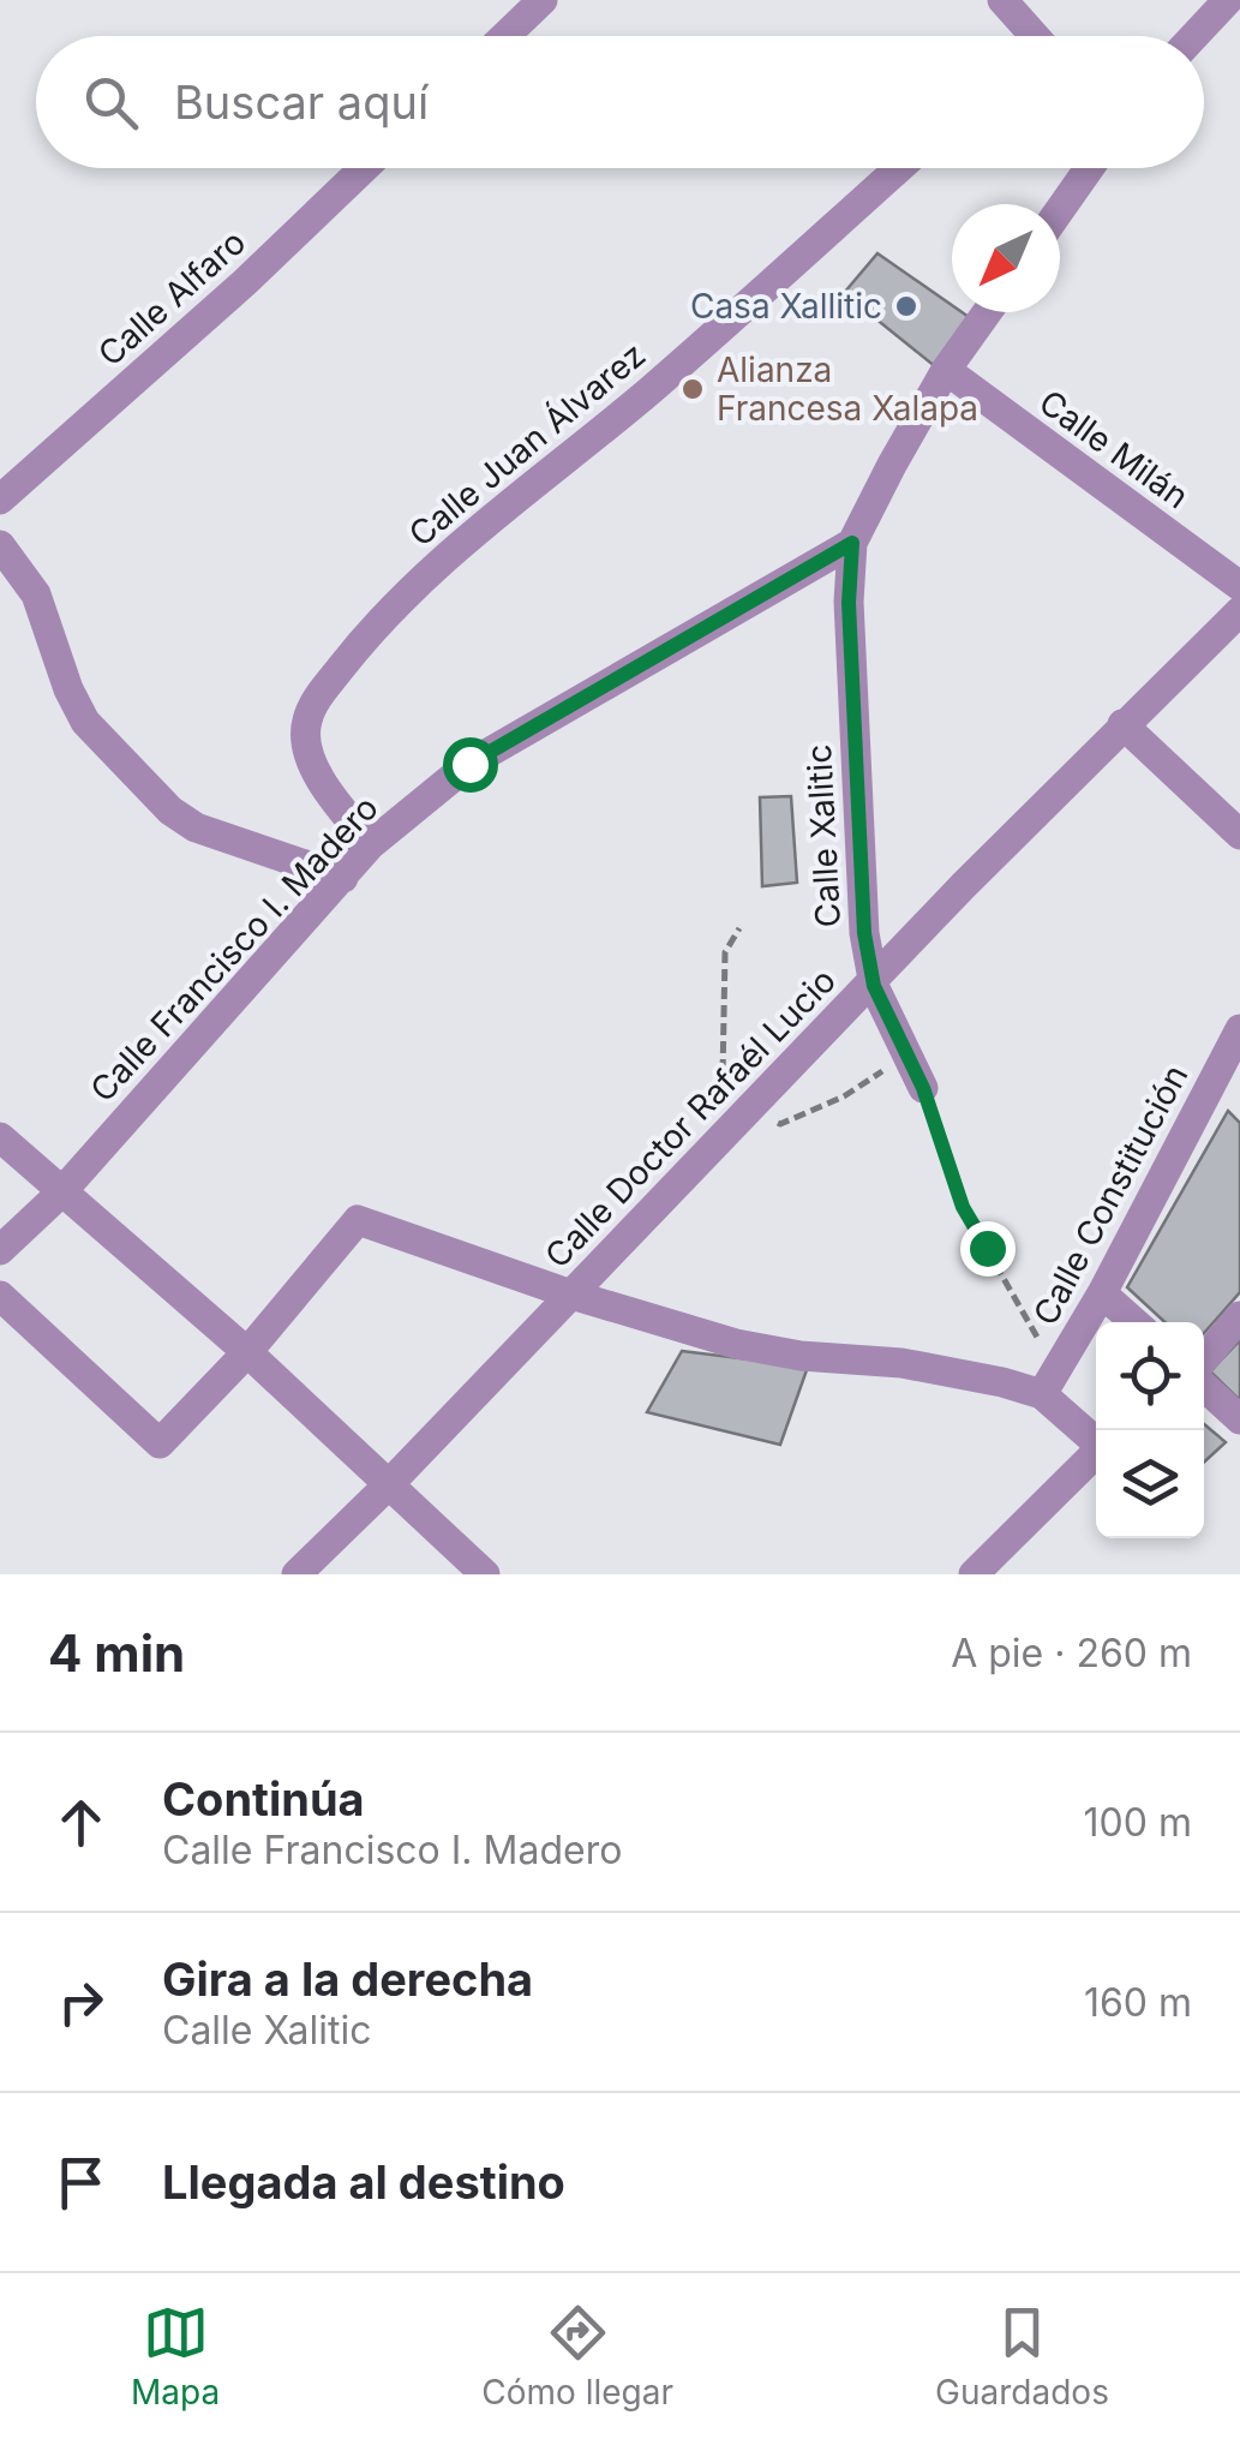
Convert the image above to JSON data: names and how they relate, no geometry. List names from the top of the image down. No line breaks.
{"streets":{"street":["Calle Alfaro","Calle Juan Álvarez","Calle Milán","Calle Xalitic","Calle Francisco I. Madero","Calle Doctor Rafaél Lucio","Calle Constitución"]},"crossings":[["Calle Juan Álvarez","Calle Francisco I. Madero"],["Calle Xalitic","Calle Francisco I. Madero"]],"places":["Casa Xallitic","Alianza Francesa Xalapa"],"north":"bottom left","page":{"search":"Buscar aquí","heading":["4 min","A pie · 260 m"],"list":[["Continúa","Calle Francisco I. Madero","100 m"],["Gira a la derecha","Calle Xalitic","160 m"],"Llegada al destino"],"nav":["Mapa","Cómo llegar","Guardados"]}}
